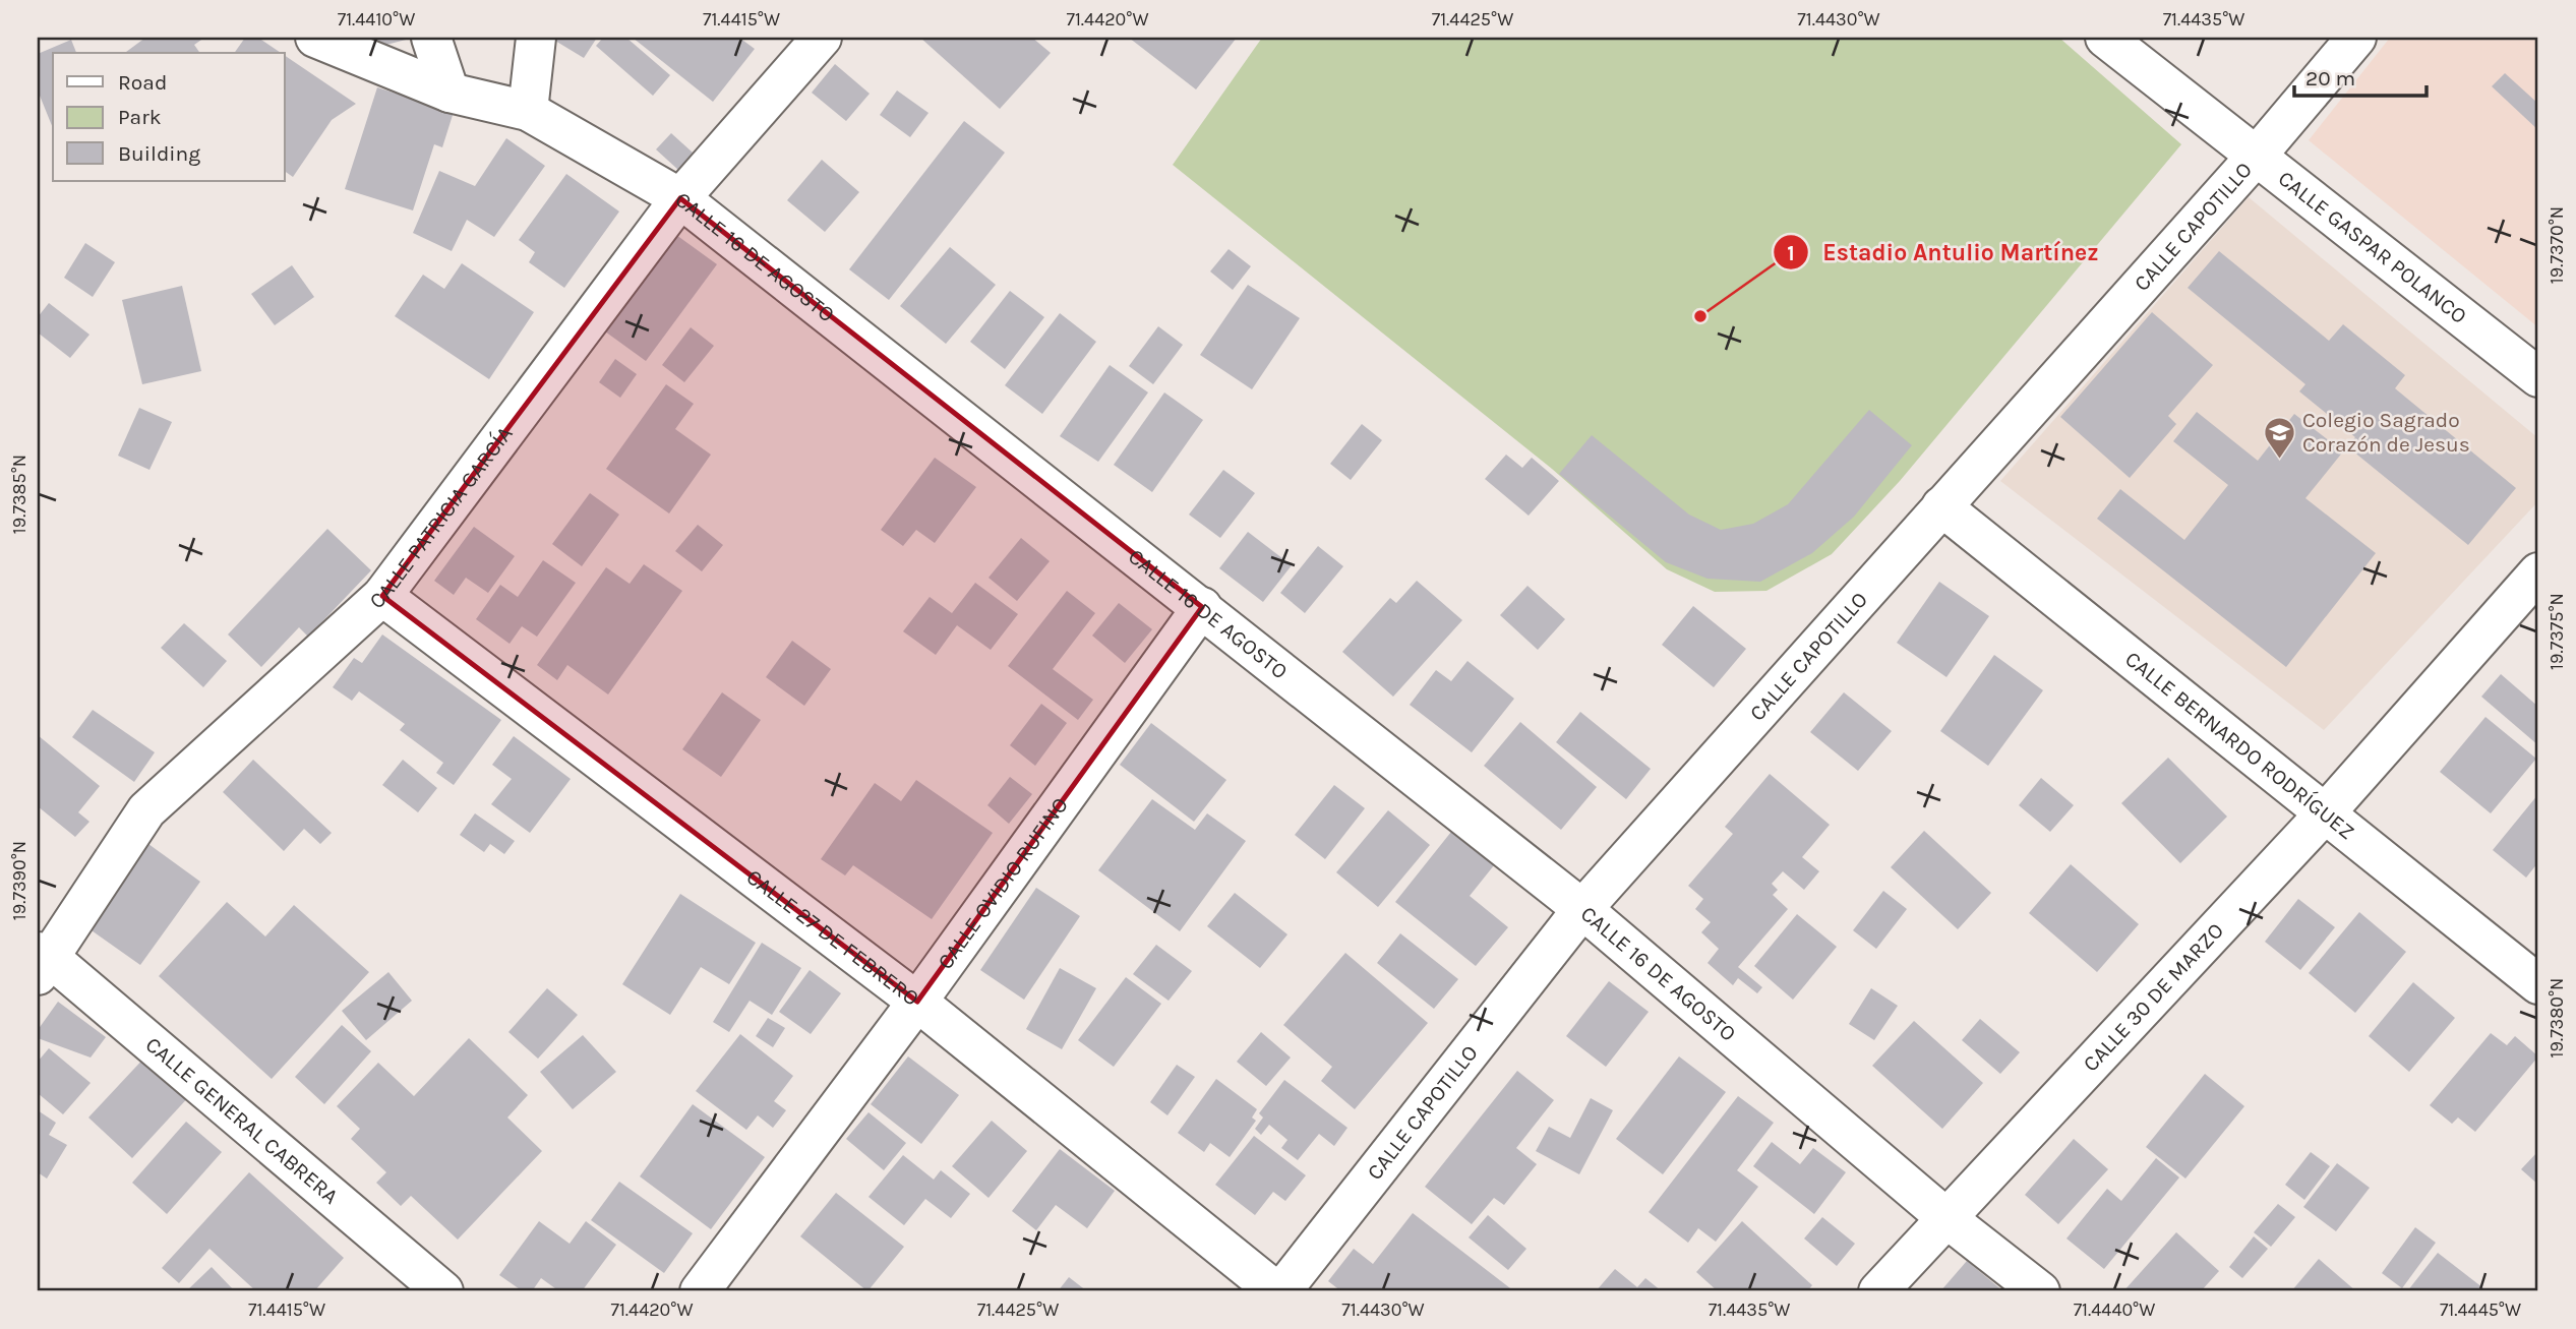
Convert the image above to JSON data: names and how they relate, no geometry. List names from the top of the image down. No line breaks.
{"streets":{"street":["CALLE CAPOTILLO","CALLE GASPAR POLANCO","CALLE 16 DE AGOSTO","CALLE PATRICIA GARCÍA","CALLE BERNARDO RODRÍGUEZ","CALLE OVIDIO RUFINO","CALLE 27 DE FEBRERO","CALLE 30 DE MARZO","CALLE GENERAL CABRERA"]},"crossings":[["CALLE CAPOTILLO","CALLE GASPAR POLANCO"],["CALLE CAPOTILLO","CALLE 16 DE AGOSTO"],["CALLE CAPOTILLO","CALLE BERNARDO RODRÍGUEZ"],["CALLE CAPOTILLO","CALLE 27 DE FEBRERO"],["CALLE 16 DE AGOSTO","CALLE PATRICIA GARCÍA"],["CALLE 16 DE AGOSTO","CALLE OVIDIO RUFINO"],["CALLE 16 DE AGOSTO","CALLE 30 DE MARZO"],["CALLE PATRICIA GARCÍA","CALLE 27 DE FEBRERO"],["CALLE PATRICIA GARCÍA","CALLE GENERAL CABRERA"],["CALLE BERNARDO RODRÍGUEZ","CALLE 30 DE MARZO"],["CALLE OVIDIO RUFINO","CALLE 27 DE FEBRERO"]],"places":{"other":["Estadio Antulio Martínez"],"school or university":["Colegio Sagrado Corazón de Jesus"]},"legend":["Road","Park","Building"],"scale_bar":"20 m","coordinates":["71.4410°W","71.4415°W","71.4420°W","71.4425°W","71.4430°W","71.4435°W","19.7370°N","19.7385°N","19.7375°N","19.7390°N","19.7380°N","71.4440°W","71.4445°W"]}
